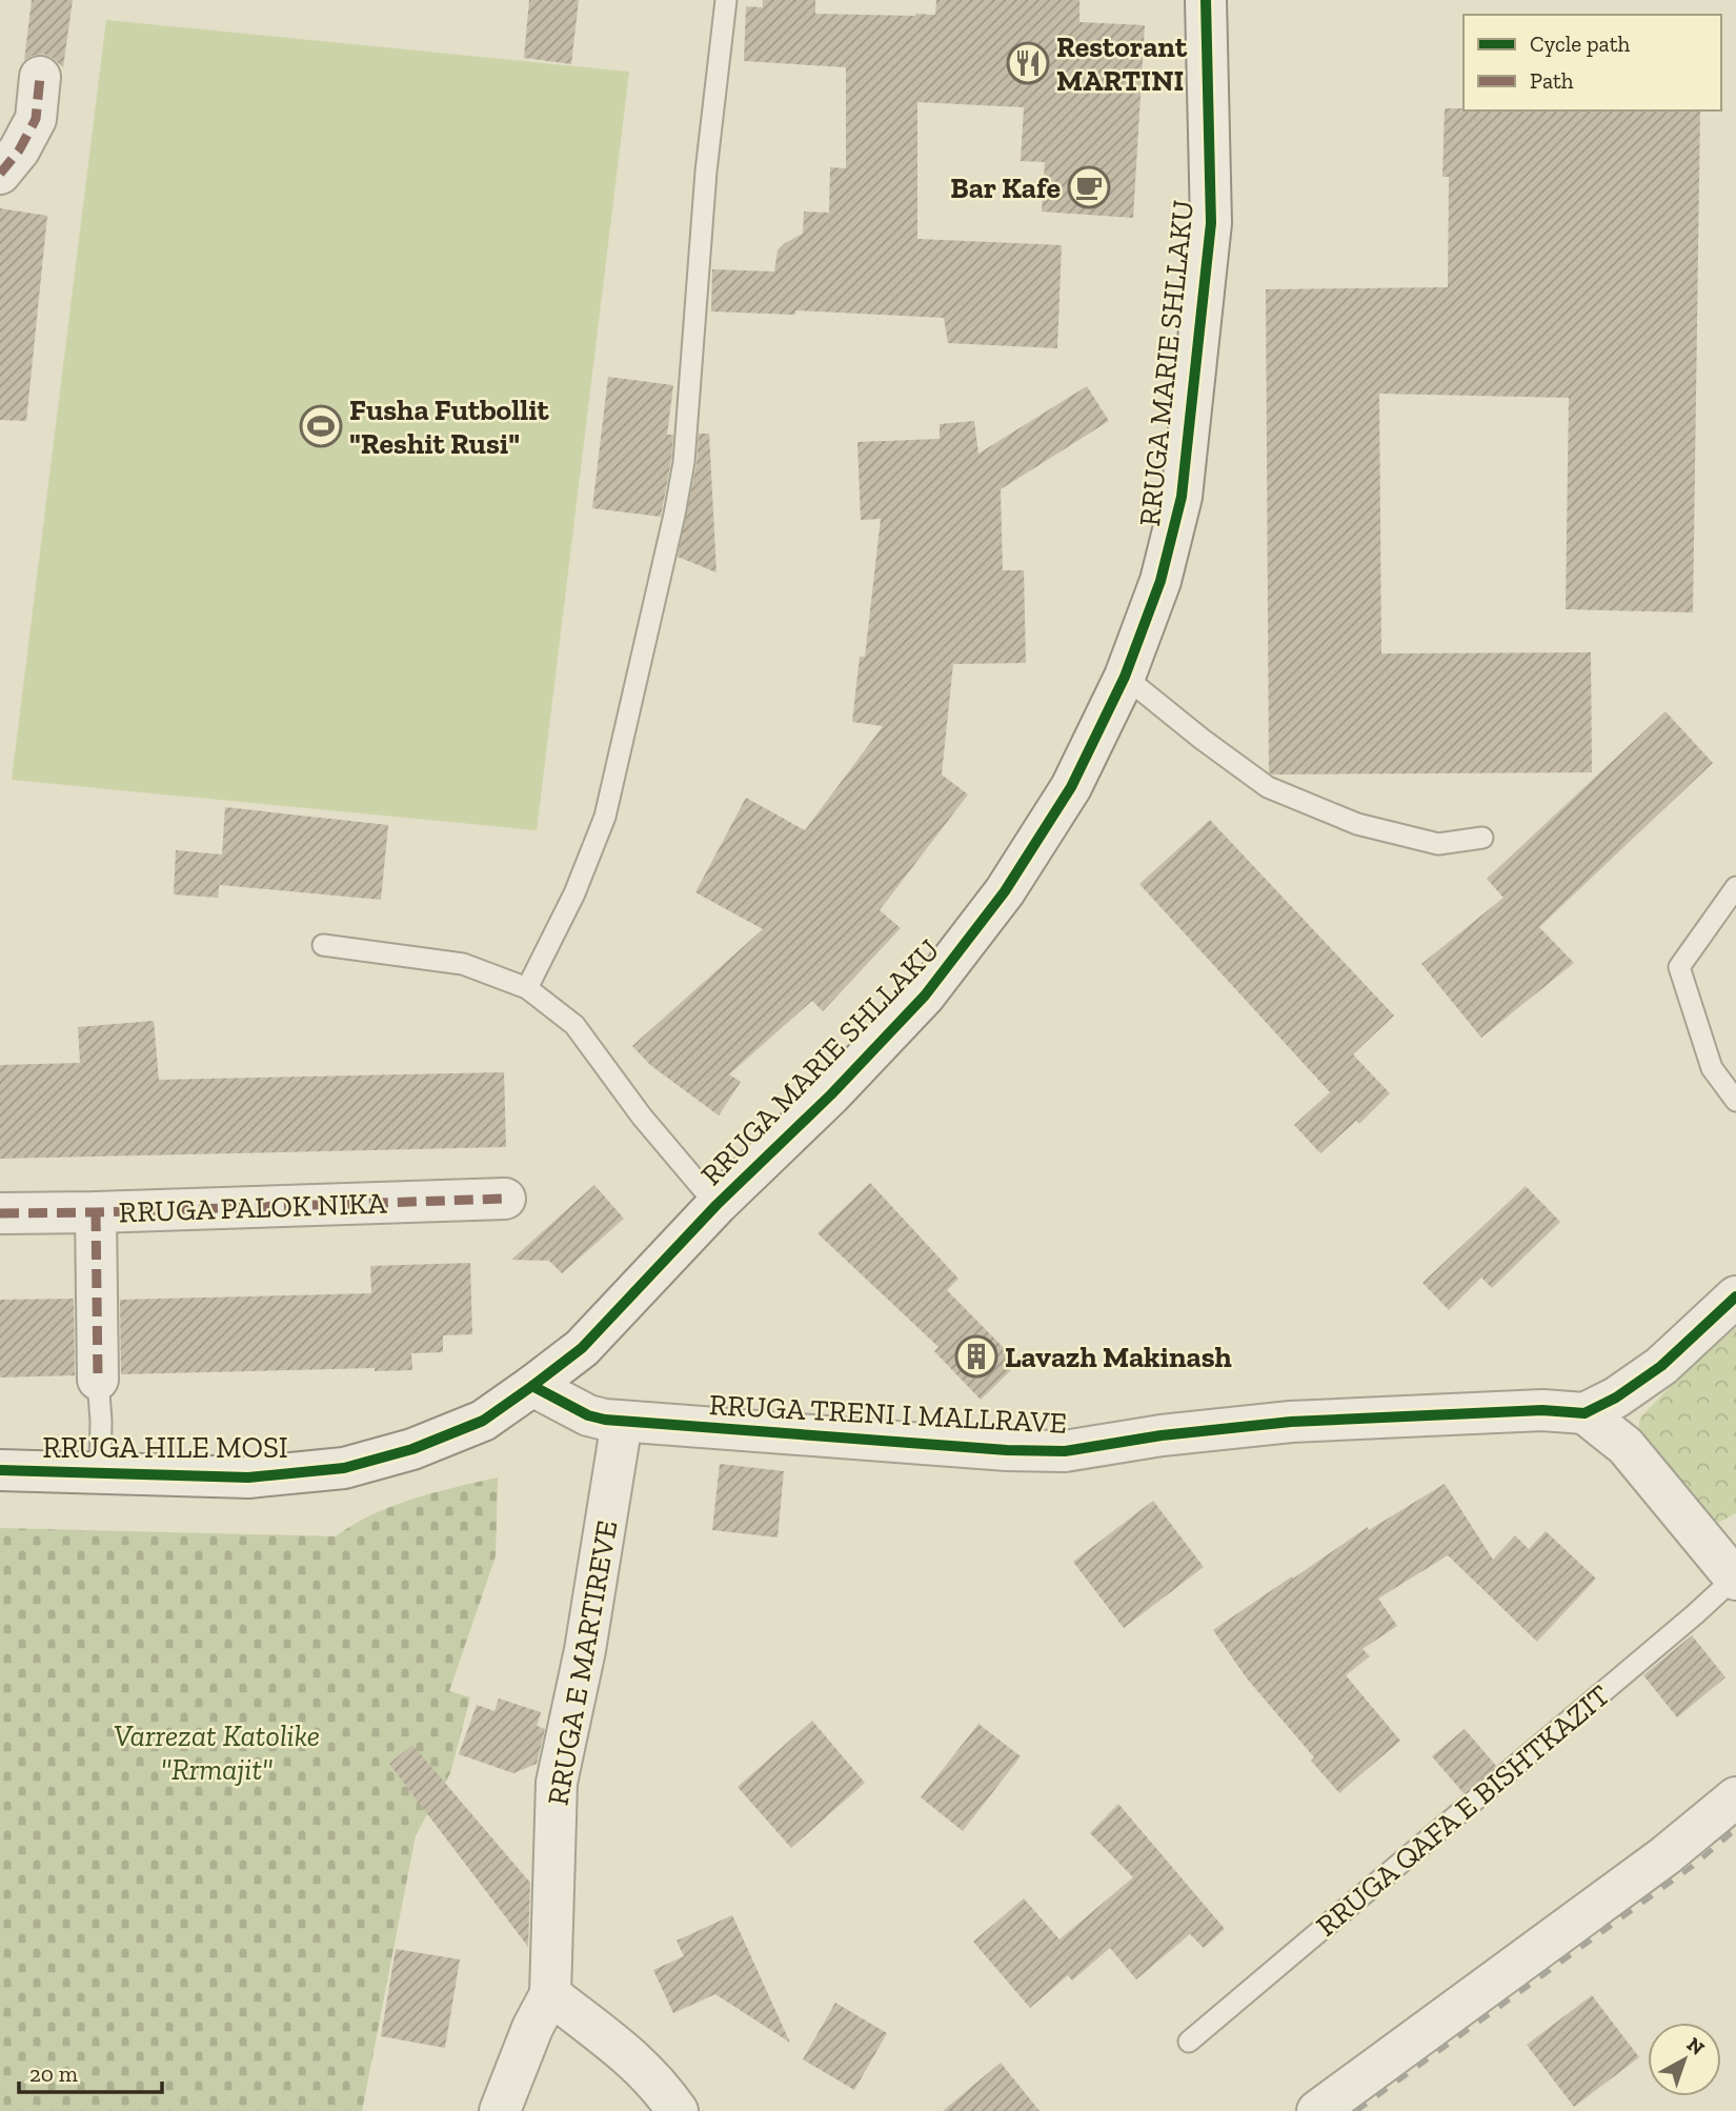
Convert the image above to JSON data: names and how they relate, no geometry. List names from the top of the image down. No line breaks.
{"streets":{"street":["RRUGA MARIE SHLLAKU","RRUGA PALOK NIKA","RRUGA TRENI I MALLRAVE","RRUGA HILE MOSI","RRUGA E MARTIREVE","RRUGA QAFA E BISHTKAZIT"]},"crossings":[["RRUGA MARIE SHLLAKU","RRUGA TRENI I MALLRAVE"],["RRUGA MARIE SHLLAKU","RRUGA HILE MOSI"],["RRUGA TRENI I MALLRAVE","RRUGA HILE MOSI"],["RRUGA TRENI I MALLRAVE","RRUGA E MARTIREVE"],["RRUGA TRENI I MALLRAVE","RRUGA QAFA E BISHTKAZIT"]],"parks":["Varrezat Katolike \"Rrmajit\""],"places":{"restaurant":["Restorant MARTINI"],"cafe":["Bar Kafe"],"sports":["Fusha Futbollit \"Reshit Rusi\""],"building":["Lavazh Makinash"]},"legend":["Cycle path","Path"],"scale_bar":"20 m","north":"top right"}
